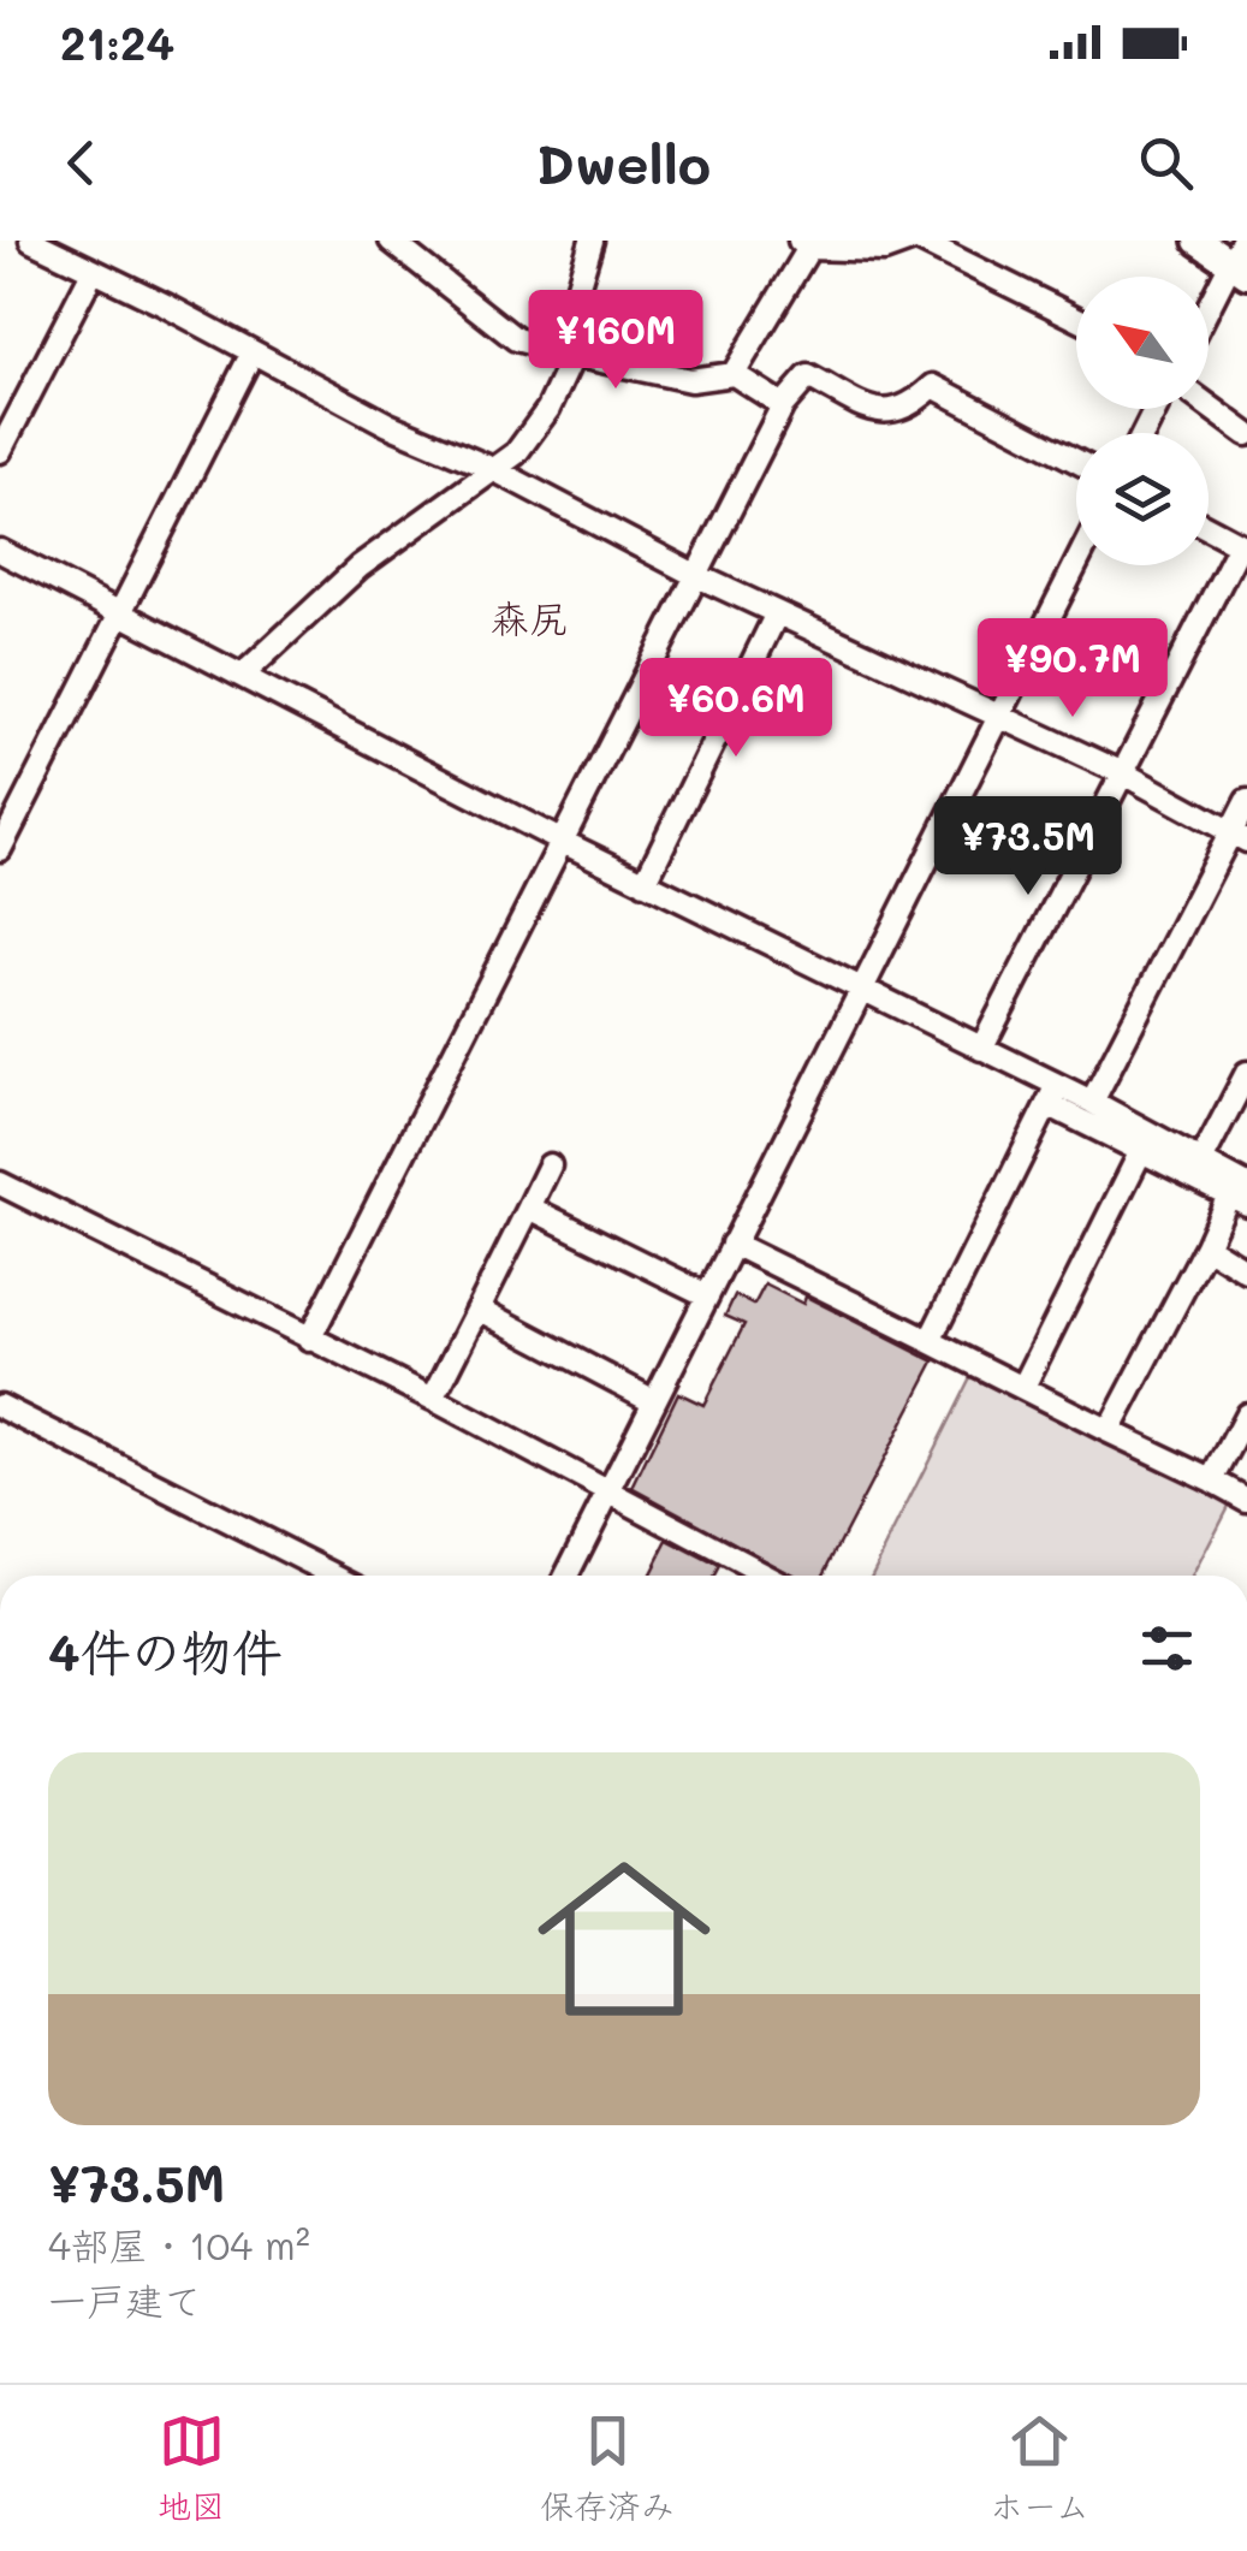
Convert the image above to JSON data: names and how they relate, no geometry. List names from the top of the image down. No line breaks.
{"districts":["森尻"],"north":"top left","page":{"status":"21:24","header":"Dwello","price":["¥160M","¥90.7M","¥60.6M","¥73.5M"],"heading":"4件の物件","list":[{"name":"¥73.5M","note":"4部屋 · 104 m² · 一戸建て"}],"tabs":["地図","保存済み","ホーム"]}}
